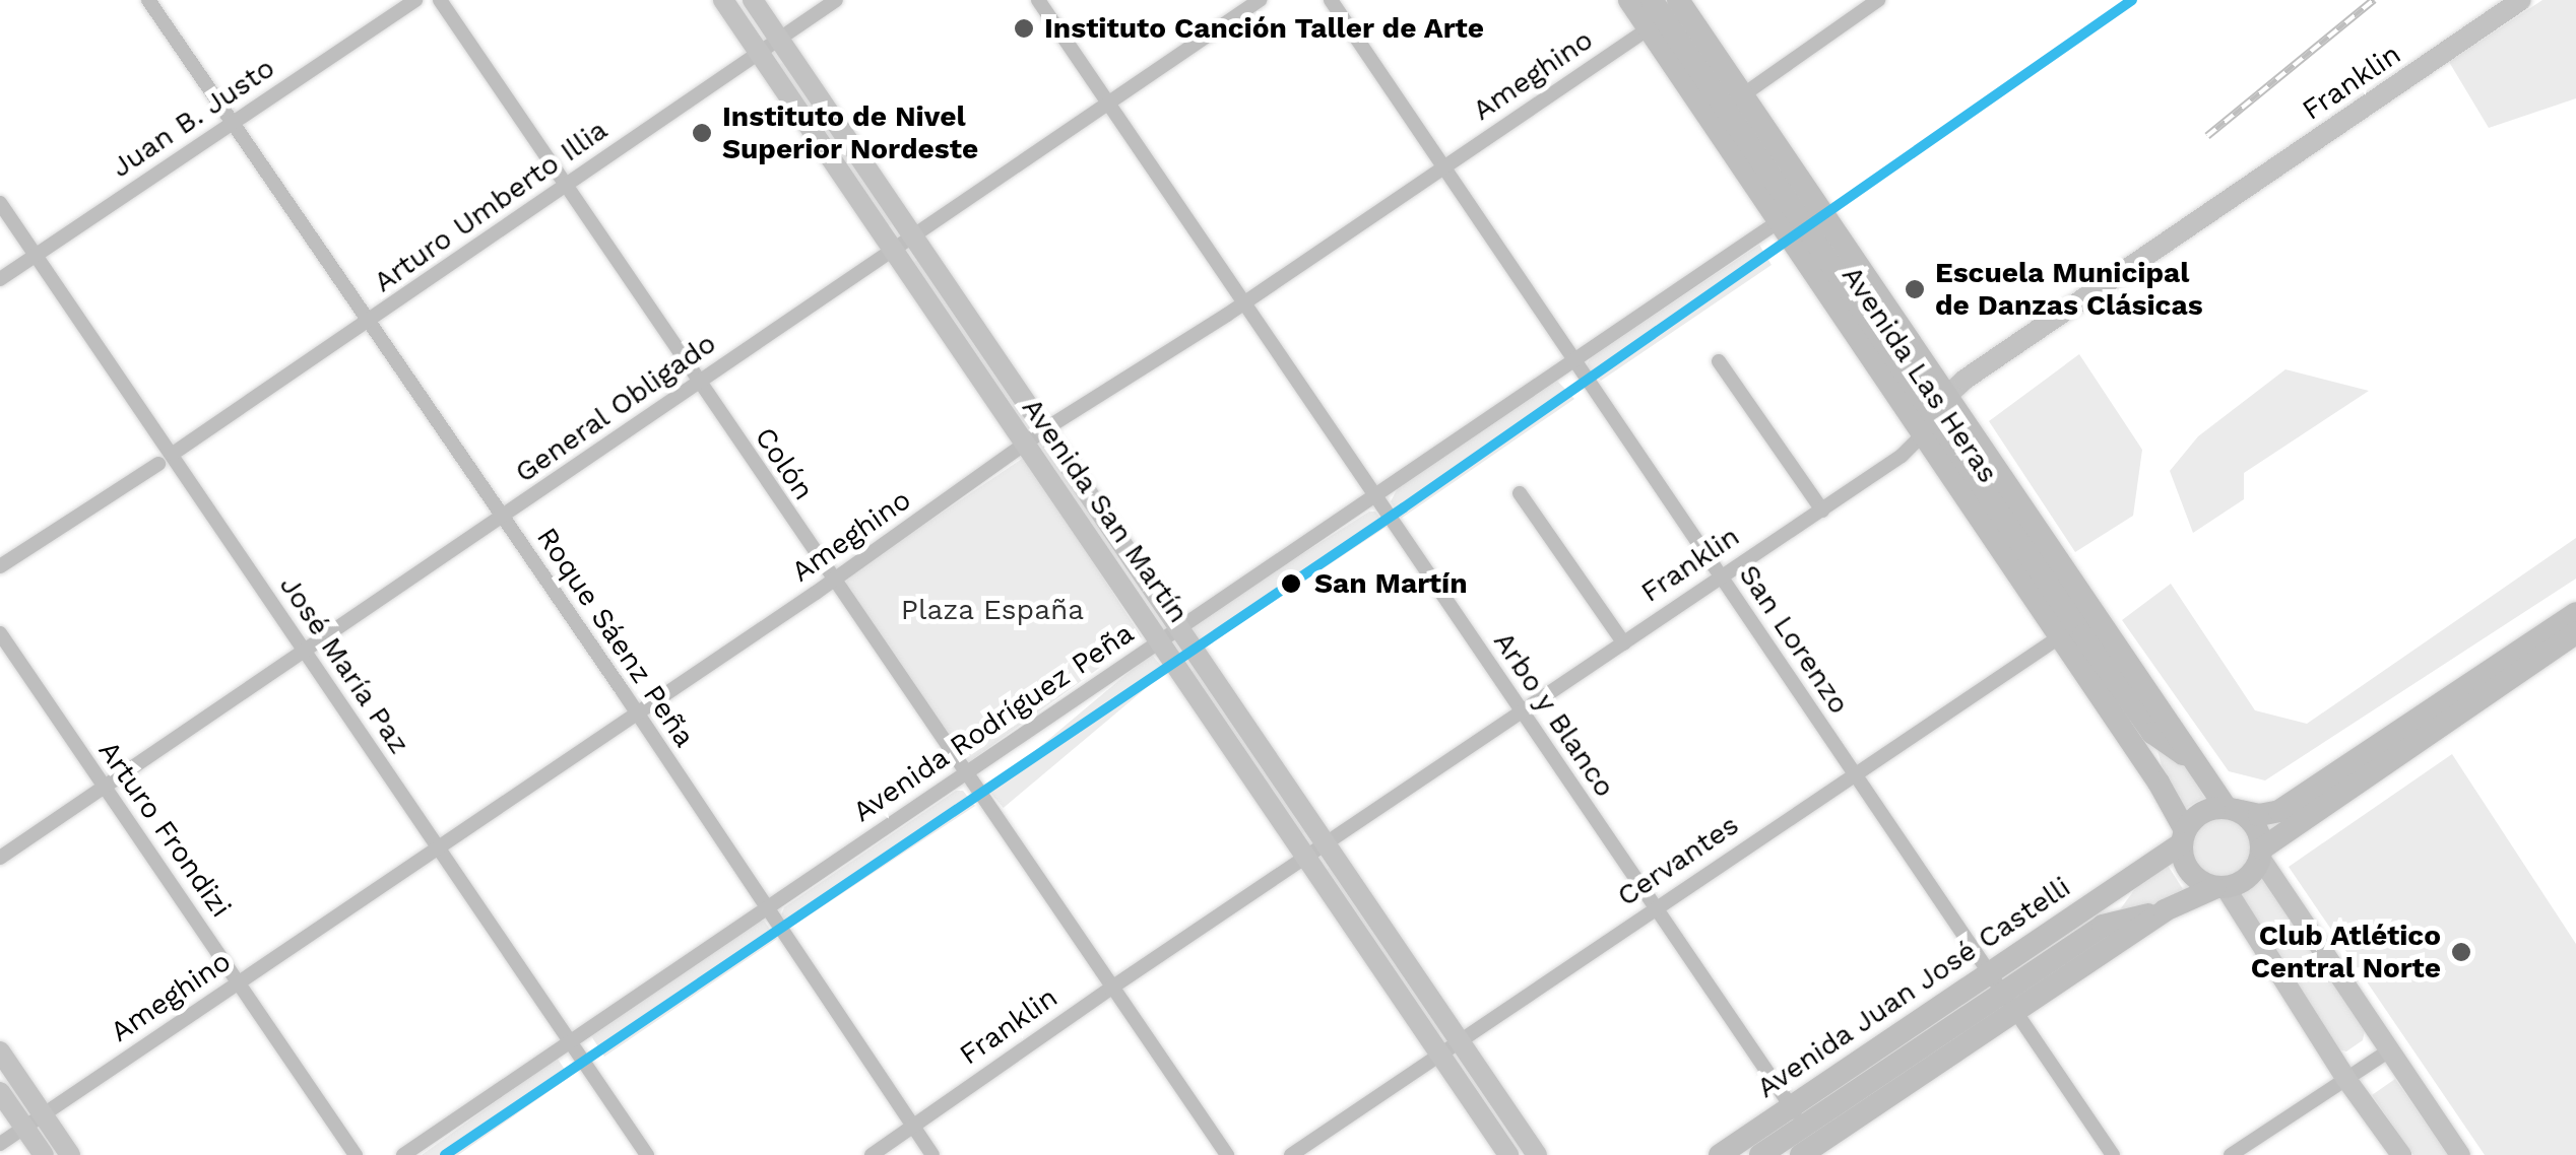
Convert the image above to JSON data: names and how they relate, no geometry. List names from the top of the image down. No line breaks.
{"streets":{"main road":["Franklin","Avenida Las Heras","Avenida San Martín","Avenida Juan José Castelli"],"street":["Ameghino","Juan B. Justo","Arturo Umberto Illia","General Obligado","Colón","Roque Sáenz Peña","San Lorenzo","José María Paz","Arbo y Blanco","Avenida Rodríguez Peña","Arturo Frondizi","Cervantes"]},"crossings":[["Ameghino","Avenida Las Heras"],["Ameghino","Colón"],["Ameghino","Avenida San Martín"],["Ameghino","Roque Sáenz Peña"],["Ameghino","San Lorenzo"],["Ameghino","José María Paz"],["Ameghino","Arbo y Blanco"],["Ameghino","Arturo Frondizi"],["Franklin","Avenida Las Heras"],["Franklin","Colón"],["Franklin","Avenida San Martín"],["Franklin","Roque Sáenz Peña"],["Franklin","San Lorenzo"],["Franklin","Arbo y Blanco"],["Juan B. Justo","Roque Sáenz Peña"],["Juan B. Justo","José María Paz"],["Arturo Umberto Illia","Colón"],["Arturo Umberto Illia","Avenida San Martín"],["Arturo Umberto Illia","Roque Sáenz Peña"],["Arturo Umberto Illia","José María Paz"],["Avenida Las Heras","Avenida Rodríguez Peña"],["Avenida Las Heras","Cervantes"],["Avenida Las Heras","Avenida Juan José Castelli"],["General Obligado","Colón"],["General Obligado","Avenida San Martín"],["General Obligado","Roque Sáenz Peña"],["General Obligado","José María Paz"],["General Obligado","Arbo y Blanco"],["General Obligado","Arturo Frondizi"],["Colón","Avenida Rodríguez Peña"],["Avenida San Martín","Avenida Rodríguez Peña"],["Avenida San Martín","Cervantes"],["Roque Sáenz Peña","Avenida Rodríguez Peña"],["San Lorenzo","Avenida Rodríguez Peña"],["San Lorenzo","Cervantes"],["San Lorenzo","Avenida Juan José Castelli"],["José María Paz","Avenida Rodríguez Peña"],["Arbo y Blanco","Avenida Rodríguez Peña"],["Arbo y Blanco","Cervantes"],["Arbo y Blanco","Avenida Juan José Castelli"]],"parks":["Plaza España"],"places":["Instituto Canción Taller de Arte","Instituto de Nivel Superior Nordeste","Escuela Municipal de Danzas Clásicas","San Martín","Club Atlético Central Norte"]}
